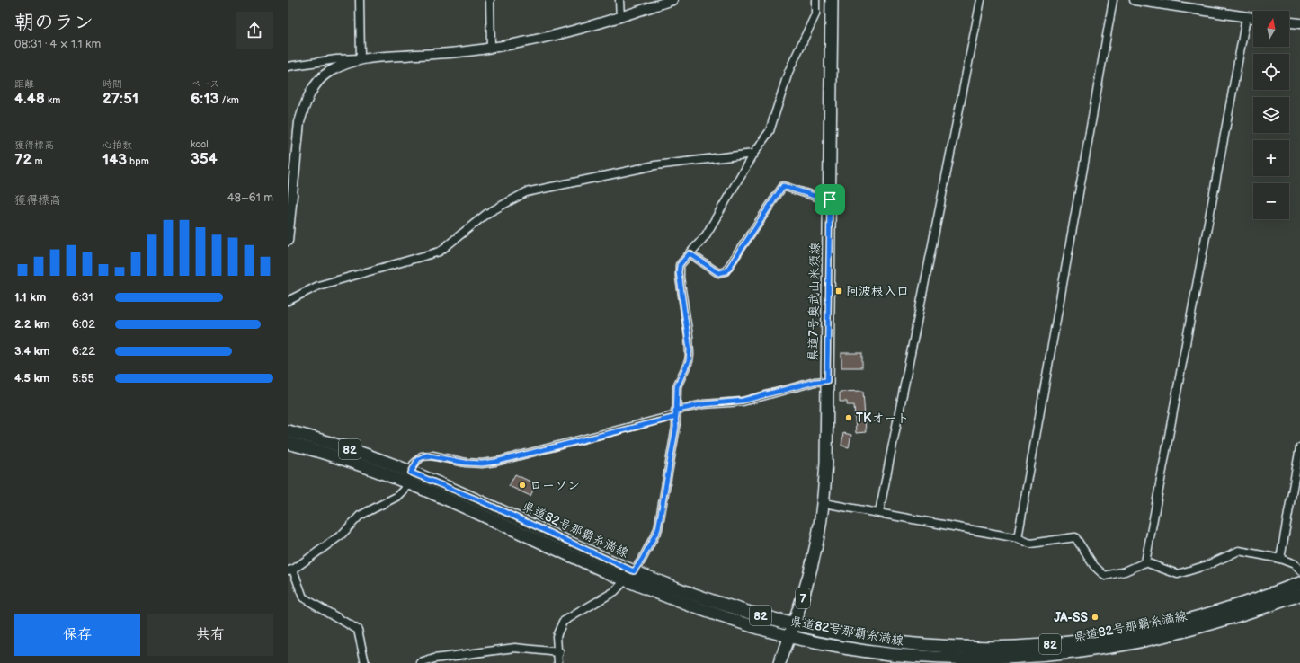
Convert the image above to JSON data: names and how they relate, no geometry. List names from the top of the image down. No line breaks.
{"streets":{"main road":["県道7号奥武山米須線","82","県道82号那覇糸満線","7"]},"crossings":[["県道7号奥武山米須線","県道82号那覇糸満線"]],"places":{"transit":["阿波根入口"],"other":["TKオート","ローソン","JA-SS"]},"north":"top","page":{"heading":["朝のラン","08:31 · 4 × 1.1 km"],"map_buttons":["+","−"],"stats":[["距離","4.48 km"],["時間","27:51"],["ペース","6:13 /km"],["獲得標高","72 m"],["心拍数","143 bpm"],["kcal","354"]],"chart":["獲得標高","48–61 m"],"list":[{"name":"1.1 km","note":"6:31"},{"name":"2.2 km","note":"6:02"},{"name":"3.4 km","note":"6:22"},{"name":"4.5 km","note":"5:55"}],"buttons":["保存","共有"]}}
